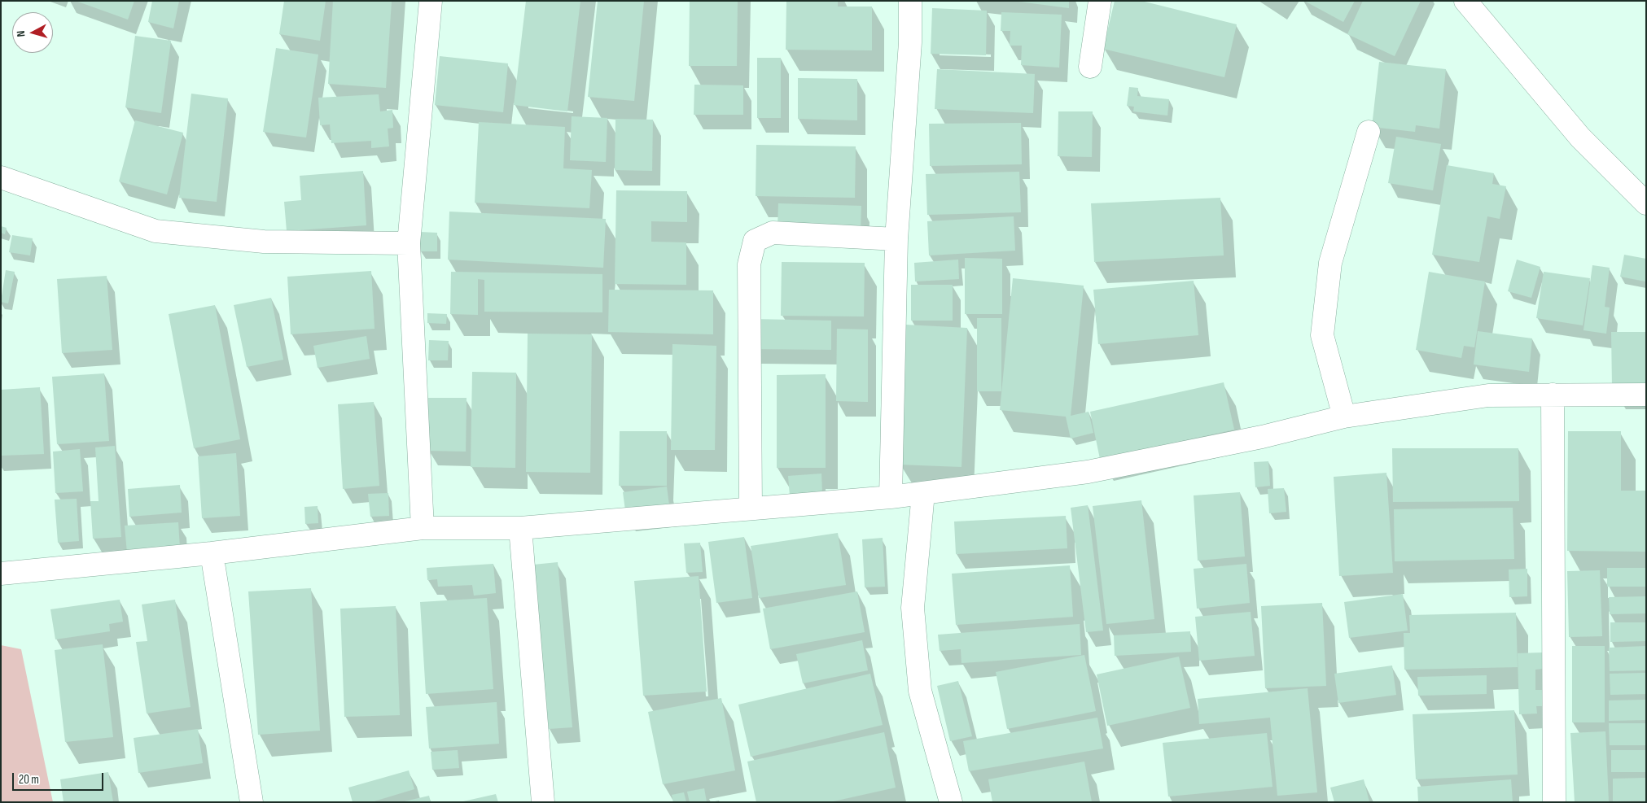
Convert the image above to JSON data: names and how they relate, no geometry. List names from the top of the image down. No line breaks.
{"scale_bar":"20 m","north":"left"}
